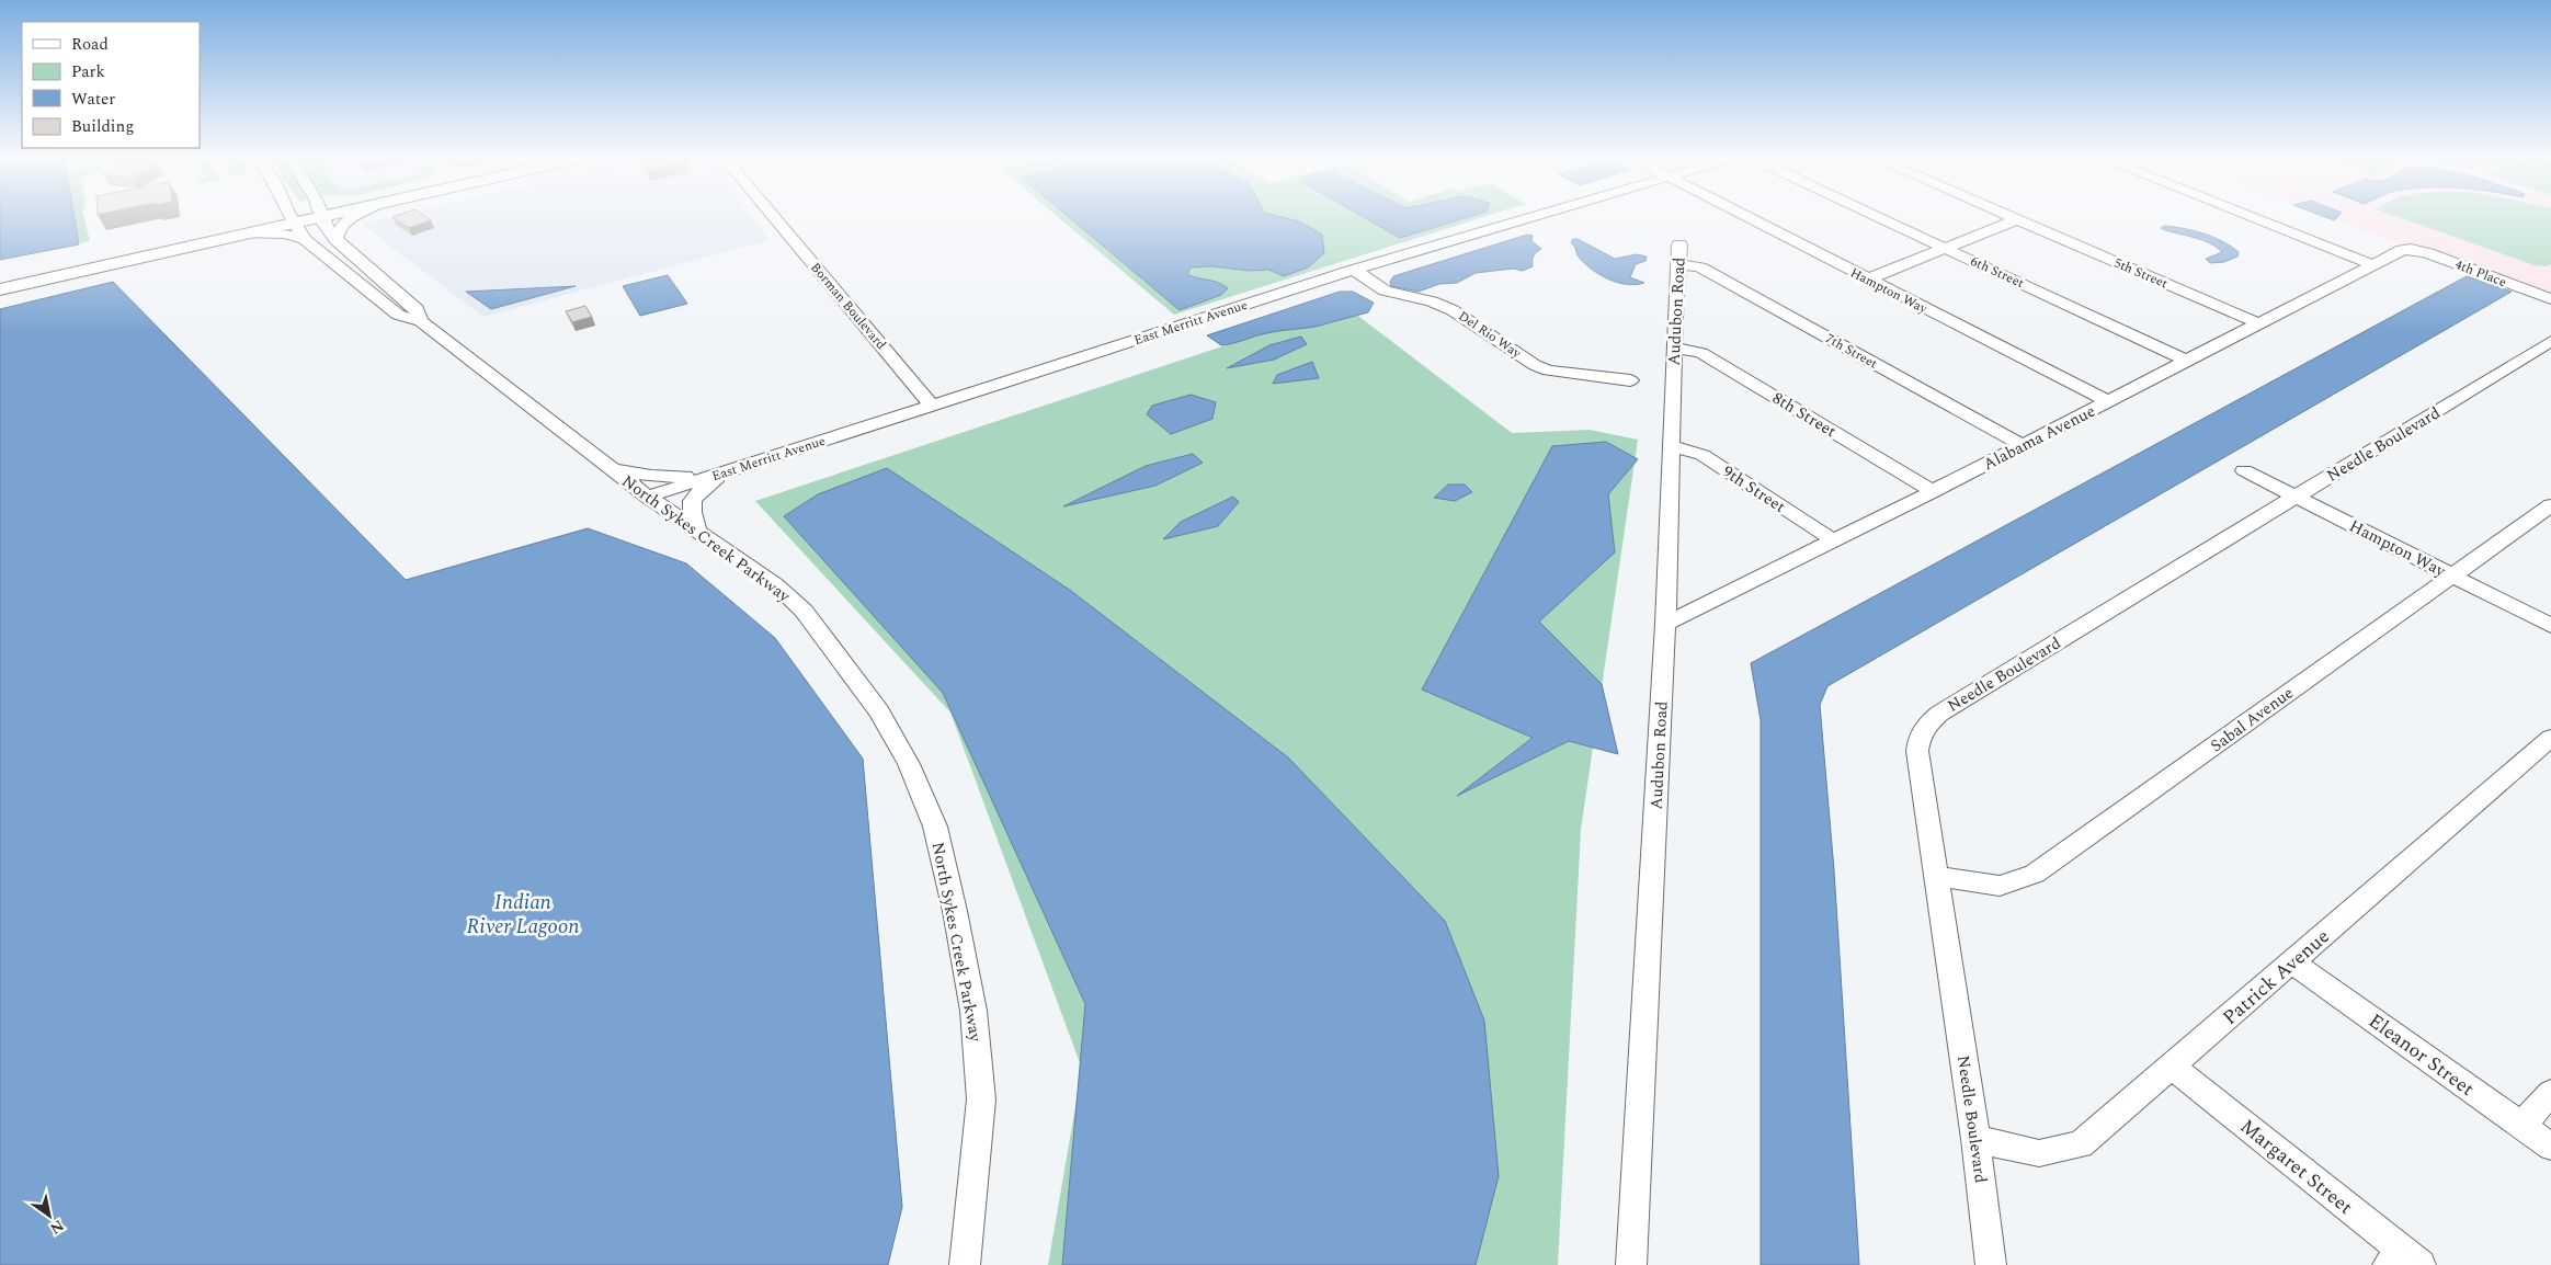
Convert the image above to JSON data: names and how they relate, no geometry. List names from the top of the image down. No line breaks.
{"streets":{"street":["6th Street","5th Street","4th Place","Hampton Way","Borman Boulevard","Audubon Road","East Merritt Avenue","Del Rio Way","7th Street","8th Street","Alabama Avenue","Needle Boulevard","9th Street","North Sykes Creek Parkway","Sabal Avenue","Patrick Avenue","Eleanor Street","Margaret Street"]},"crossings":[["6th Street","Alabama Avenue"],["5th Street","Alabama Avenue"],["4th Place","Alabama Avenue"],["Hampton Way","Alabama Avenue"],["Hampton Way","Needle Boulevard"],["Hampton Way","Sabal Avenue"],["Borman Boulevard","East Merritt Avenue"],["Audubon Road","7th Street"],["Audubon Road","8th Street"],["Audubon Road","Alabama Avenue"],["Audubon Road","9th Street"],["East Merritt Avenue","Del Rio Way"],["East Merritt Avenue","North Sykes Creek Parkway"],["7th Street","Alabama Avenue"],["8th Street","Alabama Avenue"],["Alabama Avenue","9th Street"],["Needle Boulevard","Sabal Avenue"],["Needle Boulevard","Patrick Avenue"],["Patrick Avenue","Eleanor Street"],["Patrick Avenue","Margaret Street"]],"water":["Indian River Lagoon"],"legend":["Road","Park","Water","Building"],"north":"bottom right"}
